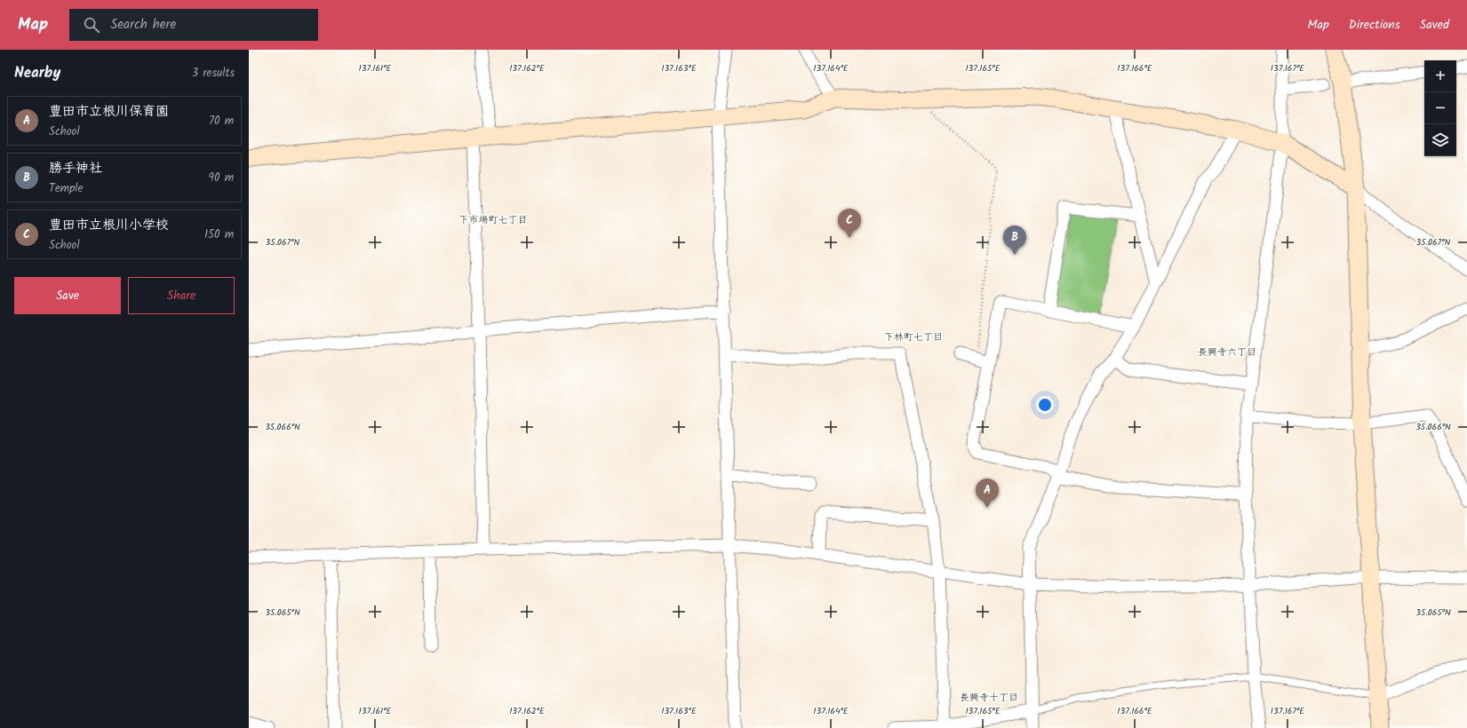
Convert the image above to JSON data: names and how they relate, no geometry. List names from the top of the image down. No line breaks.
{"districts":["下市場町七丁目","下林町七丁目","長興寺六丁目","長興寺十丁目"],"page":{"header":"Map","search":"Search here","nav":["Map","Directions","Saved"],"heading":["Nearby","3 results"],"map_buttons":["+","−"],"list":[{"mark":"A","name":"豊田市立根川保育園","note":"School","value":"70 m"},{"mark":"B","name":"勝手神社","note":"Temple","value":"90 m"},{"mark":"C","name":"豊田市立根川小学校","note":"School","value":"150 m"}],"pins":["C","B","A"],"buttons":["Save","Share"]},"coordinates":["137.161°E","137.162°E","137.163°E","137.164°E","137.165°E","137.166°E","137.167°E","35.067°N","35.066°N","35.065°N"]}
